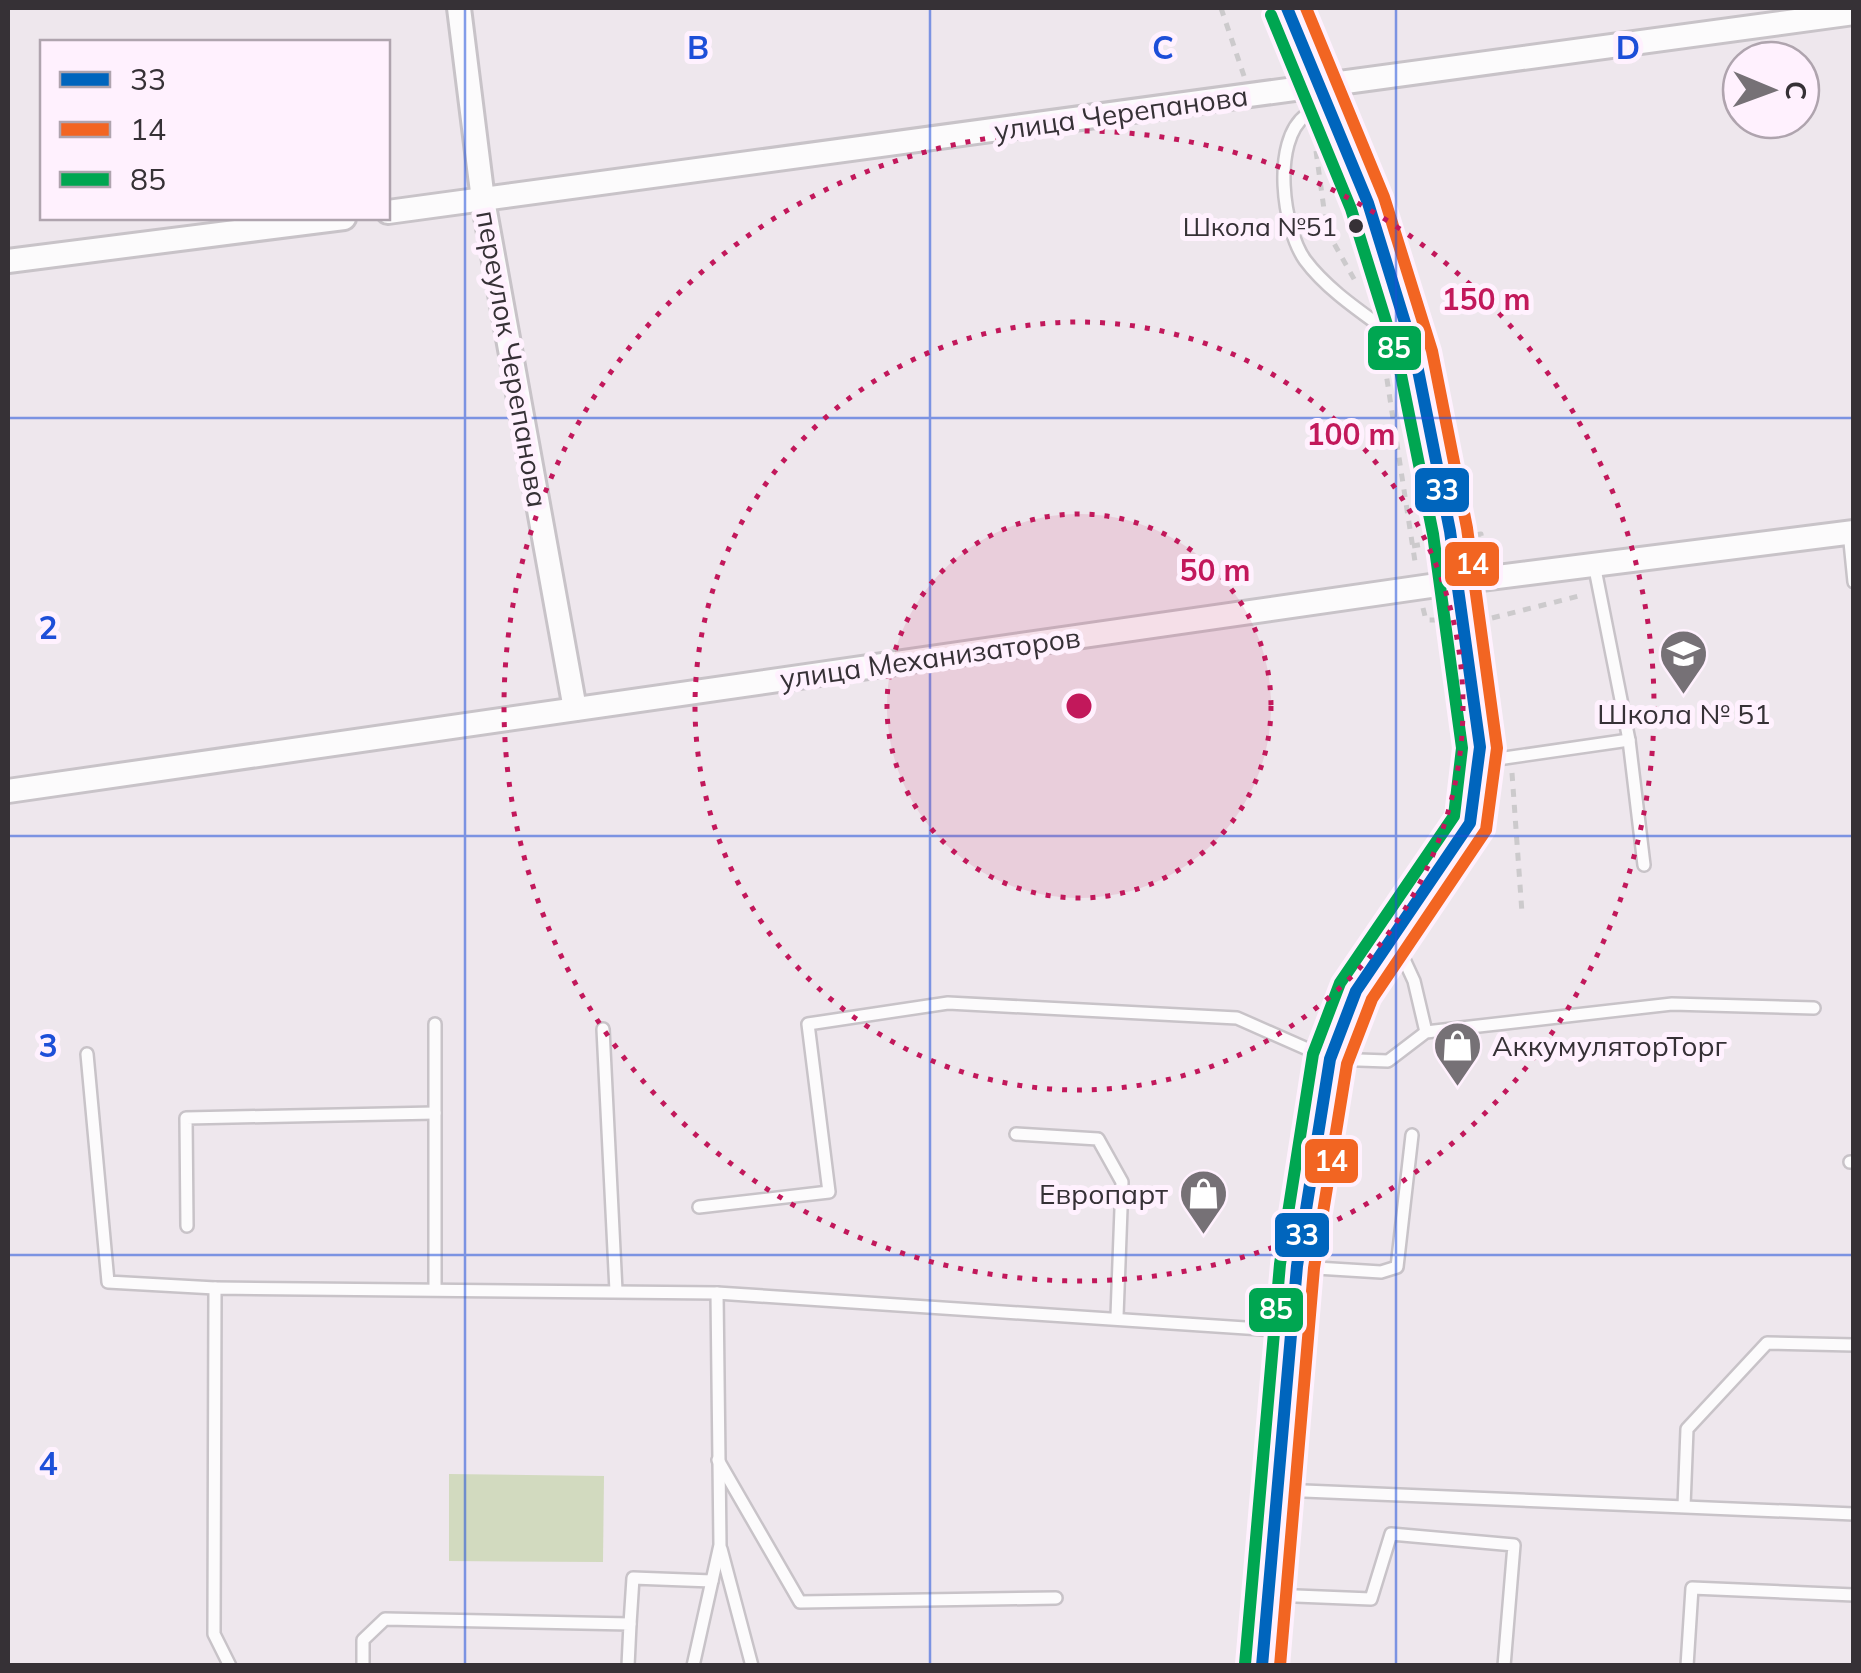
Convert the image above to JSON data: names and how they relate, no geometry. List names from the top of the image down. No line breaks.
{"streets":{"street":["улица Черепанова","переулок Черепанова","улица Механизаторов"]},"crossings":[["улица Черепанова","переулок Черепанова"],["переулок Черепанова","улица Механизаторов"]],"places":{"other":["Школа №51"],"school or university":["Школа № 51"],"shop":["АккумуляторТорг","Европарт"]},"lines":["transit line 33","transit line 14","transit line 85"],"legend":["33","14","85"],"north":"right","grid":{"columns":["B","C","D"],"rows":["2","3","4"]},"rings":["150 m","100 m","50 m"]}
